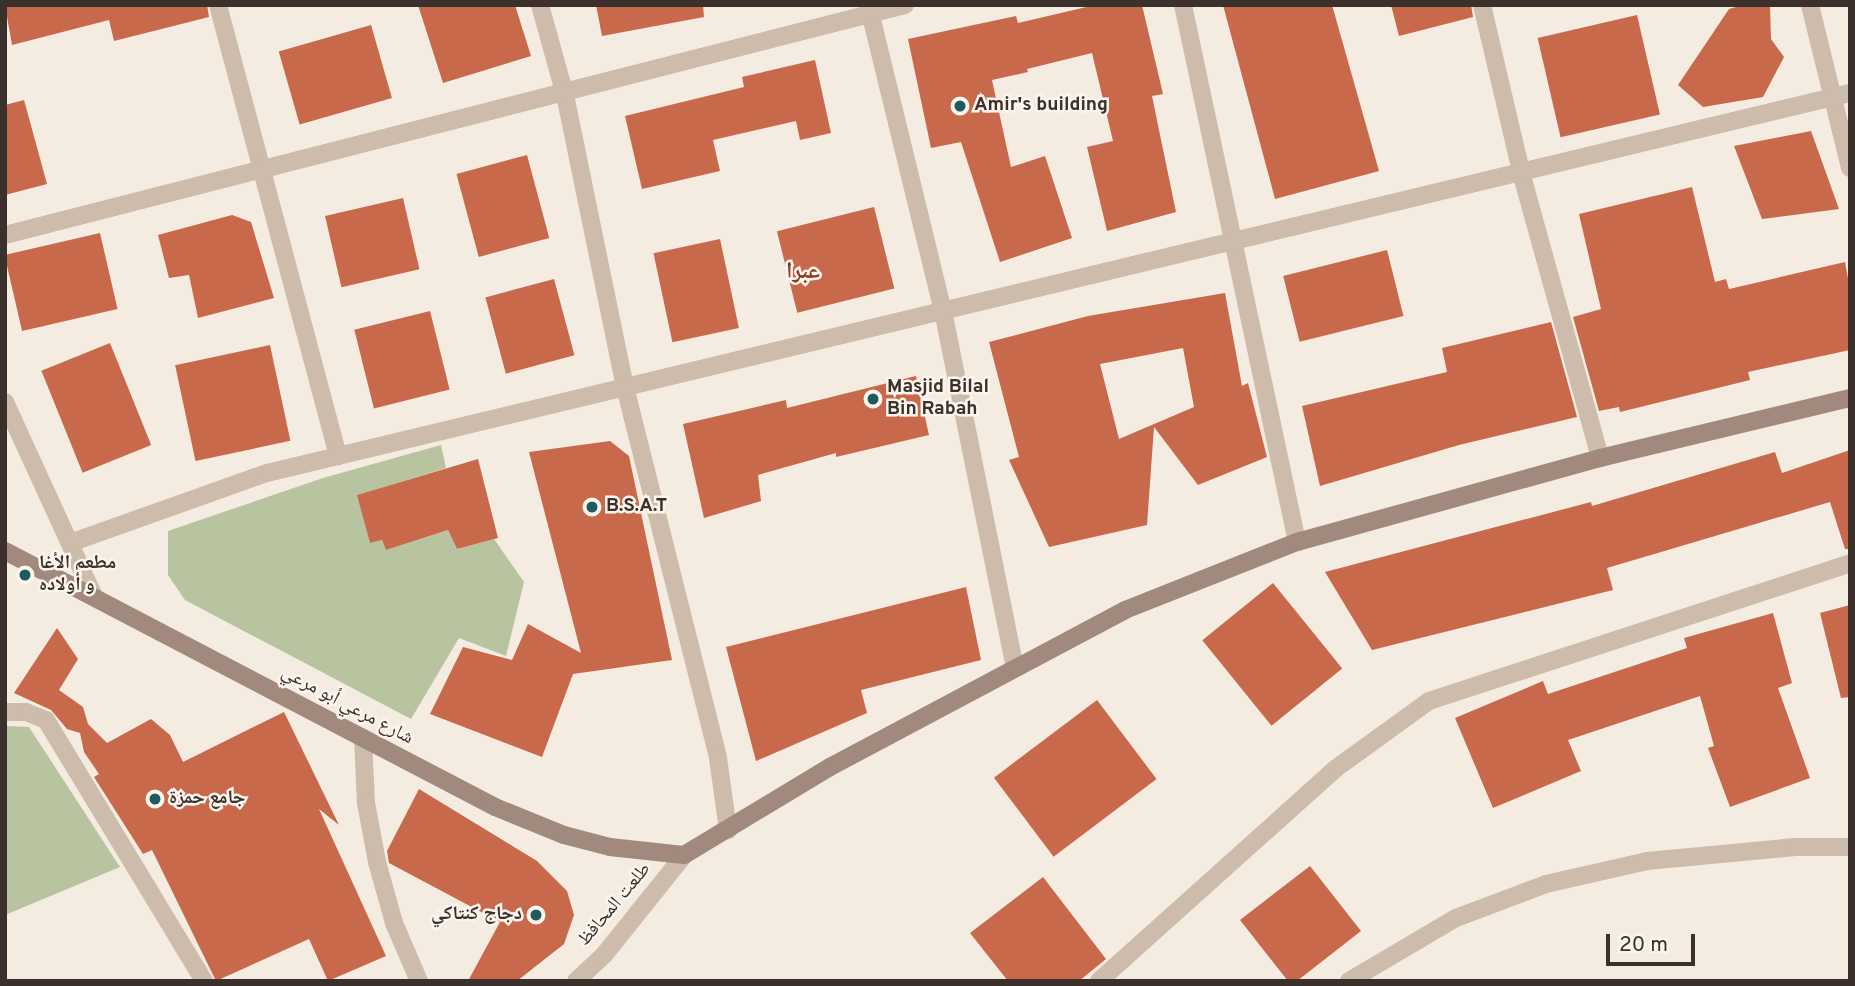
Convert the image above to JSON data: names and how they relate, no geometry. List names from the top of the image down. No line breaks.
{"streets":{"main road":["شارع مرعي أبو مرعي"],"street":["طلعت المحافظ"]},"crossings":[["شارع مرعي أبو مرعي","طلعت المحافظ"]],"districts":["عبرا"],"places":["Amir's building","Masjid Bilal Bin Rabah","B.S.A.T","مطعم الأغا و أولاده","جامع حمزة","دجاج كنتاكي"],"scale_bar":"20 m"}
